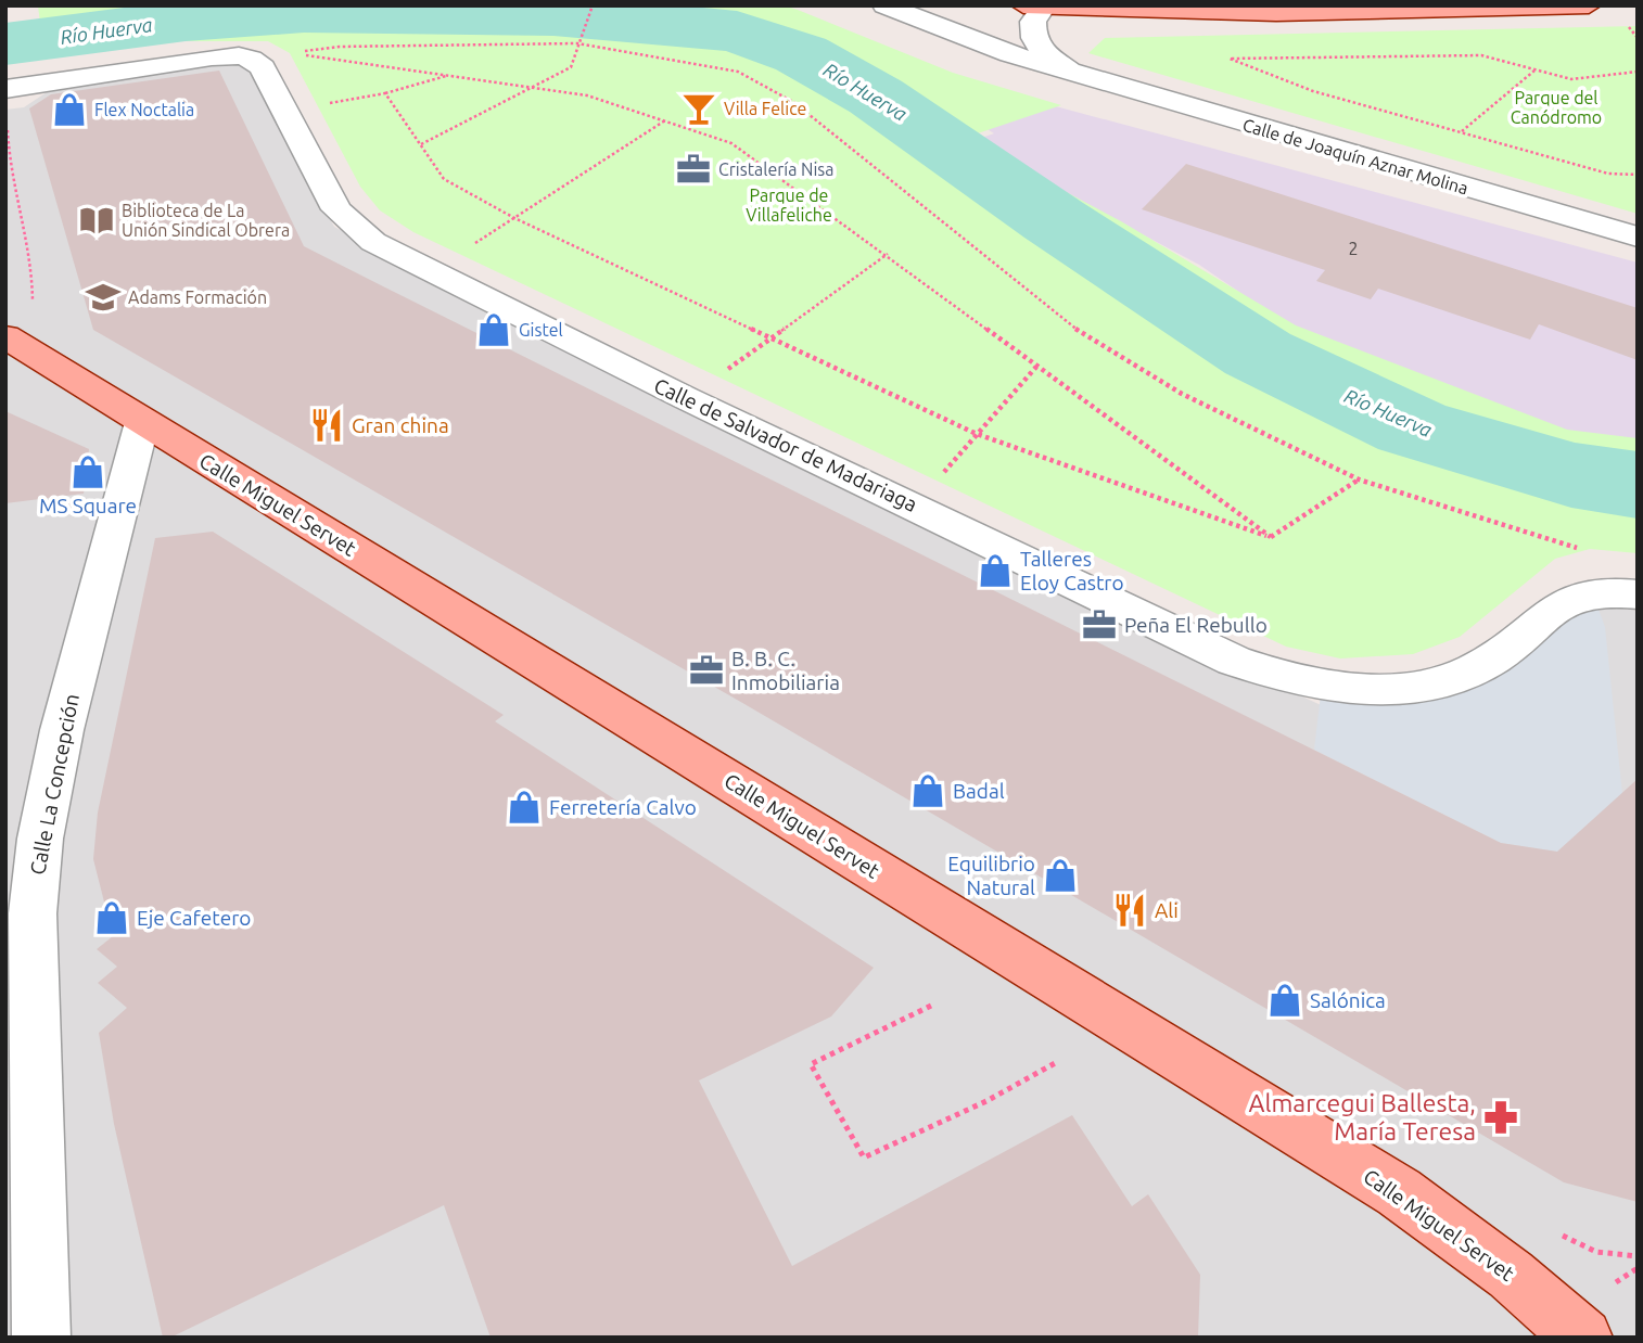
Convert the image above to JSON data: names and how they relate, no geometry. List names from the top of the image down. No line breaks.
{"streets":{"main road":["Calle Miguel Servet"],"street":["Calle de Joaquín Aznar Molina","Calle de Salvador de Madariaga","Calle La Concepción"]},"crossings":[["Calle Miguel Servet","Calle La Concepción"]],"water":["Río Huerva"],"parks":["Parque del Canódromo","Parque de Villafeliche"],"places":{"bar":["Villa Felice"],"shop":["Flex Noctalia","Gistel","MS Square","Talleres Eloy Castro","Badal","Ferretería Calvo","Equilibrio Natural","Eje Cafetero","Salónica"],"office":["Cristalería Nisa","Peña El Rebullo","B. B. C. Inmobiliaria"],"library":["Biblioteca de La Unión Sindical Obrera"],"school or university":["Adams Formación"],"restaurant":["Gran china","Ali"],"pharmacy":["Almarcegui Ballesta, María Teresa"]},"house_numbers":["2"]}
